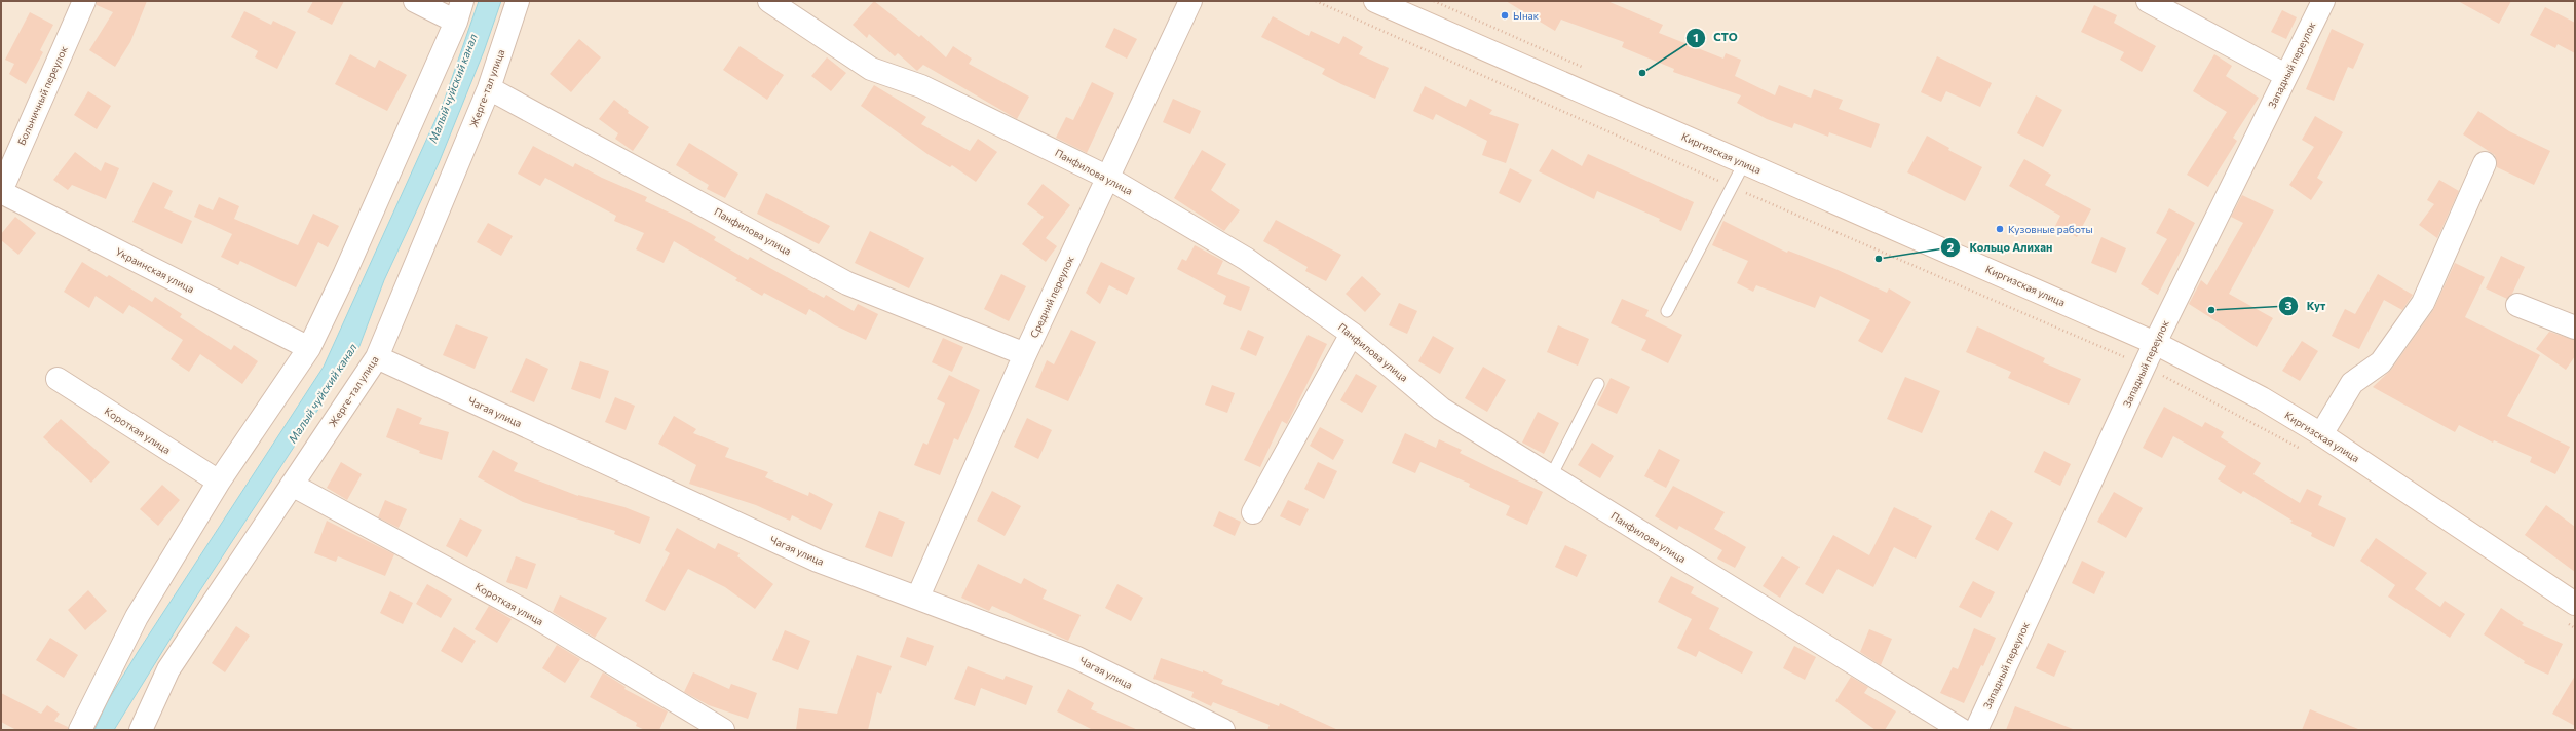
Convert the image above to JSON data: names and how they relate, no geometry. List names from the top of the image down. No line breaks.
{"streets":{"street":["Западный переулок","Жерге-тал улица","Больничный переулок","Киргизская улица","Панфилова улица","Украинская улица","Средний переулок","Чагая улица","Короткая улица"]},"crossings":[["Западный переулок","Киргизская улица"],["Жерге-тал улица","Панфилова улица"],["Жерге-тал улица","Чагая улица"],["Жерге-тал улица","Короткая улица"],["Больничный переулок","Украинская улица"],["Панфилова улица","Средний переулок"],["Средний переулок","Чагая улица"]],"water":["Малый чуйский канал"],"places":["Ынак","СТО","Кузовные работы","Кольцо Алихан","Кут"]}
